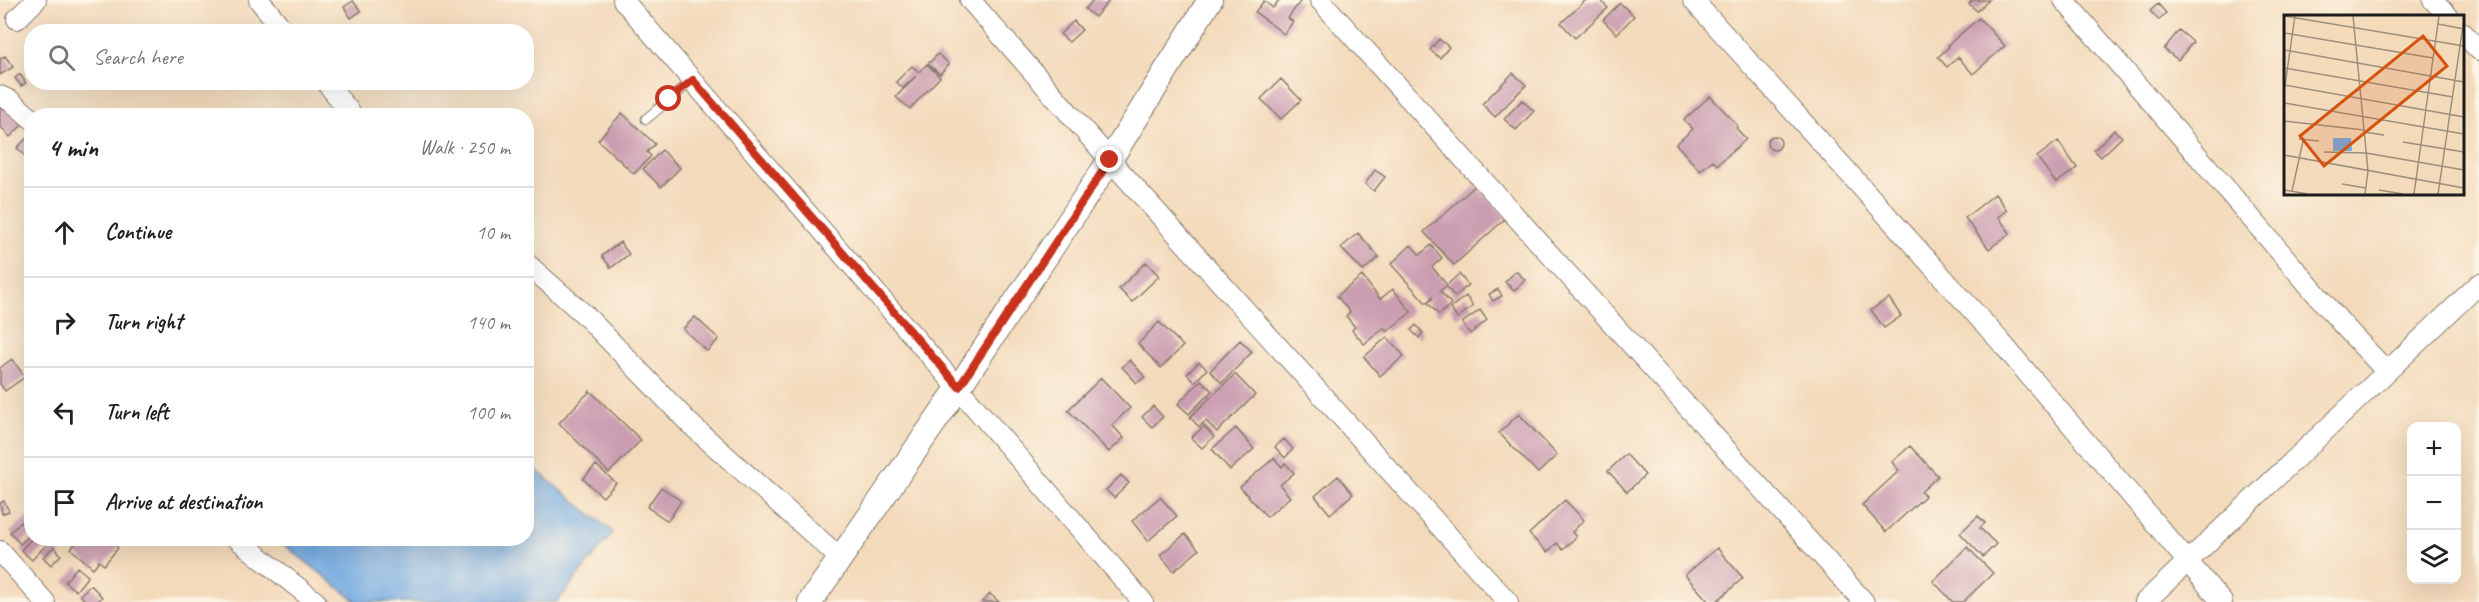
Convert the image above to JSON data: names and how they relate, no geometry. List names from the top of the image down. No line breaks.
{"page":{"search":"Search here","heading":["4 min","Walk · 250 m"],"list":[["Continue","10 m"],["Turn right","140 m"],["Turn left","100 m"],"Arrive at destination"],"map_buttons":["+","−"]}}
